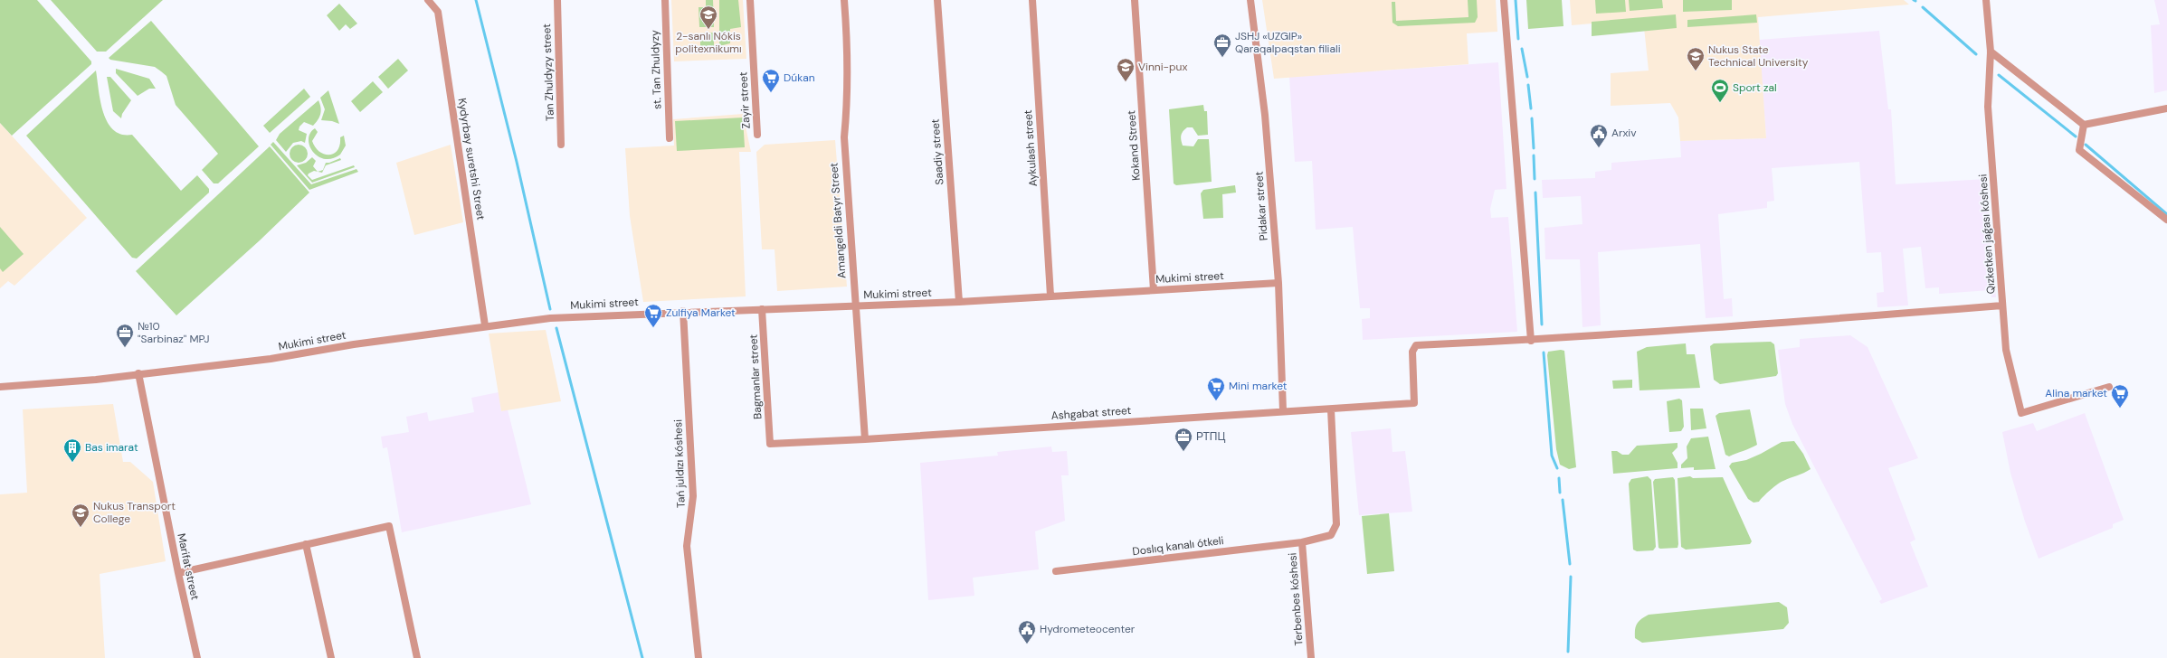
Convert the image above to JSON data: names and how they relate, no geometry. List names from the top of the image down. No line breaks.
{"streets":{"street":["st. Tan Zhuldyzy","Tan Zhuldyzy street","Zayir street","Kokand Street","Aykulash street","Saadiy street","Kydyrbay suretshi Street","Pidakar street","Amangeldi Batyr Street","Qızketken jaǵası kóshesi","Mukimi street","Bagmanlar street","Ashgabat street","Tań juldızı kóshesi","Doslıq kanalı ótkeli","Marifat street","Terbenbes kóshesi"]},"crossings":[["Kokand Street","Mukimi street"],["Aykulash street","Mukimi street"],["Saadiy street","Mukimi street"],["Kydyrbay suretshi Street","Mukimi street"],["Pidakar street","Mukimi street"],["Pidakar street","Ashgabat street"],["Amangeldi Batyr Street","Mukimi street"],["Amangeldi Batyr Street","Ashgabat street"],["Mukimi street","Bagmanlar street"],["Mukimi street","Tań juldızı kóshesi"],["Mukimi street","Marifat street"],["Bagmanlar street","Ashgabat street"],["Ashgabat street","Terbenbes kóshesi"],["Doslıq kanalı ótkeli","Terbenbes kóshesi"]],"places":{"school or university":["2-sanlı Nókis politexnikumı","Nukus State Technical University","Vinni-pux","Nukus Transport College"],"office":["JSHJ «UZGIP» Qaraqalpaqstan filiali","№10 \"Sarbinaz\" MPJ","РТПЦ"],"supermarket":["Dúkan","Zulfiya Market","Mini market","Alina market"],"sports":["Sport zal"],"public building":["Arxiv","Hydrometeocenter"],"building":["Bas imarat"]}}
